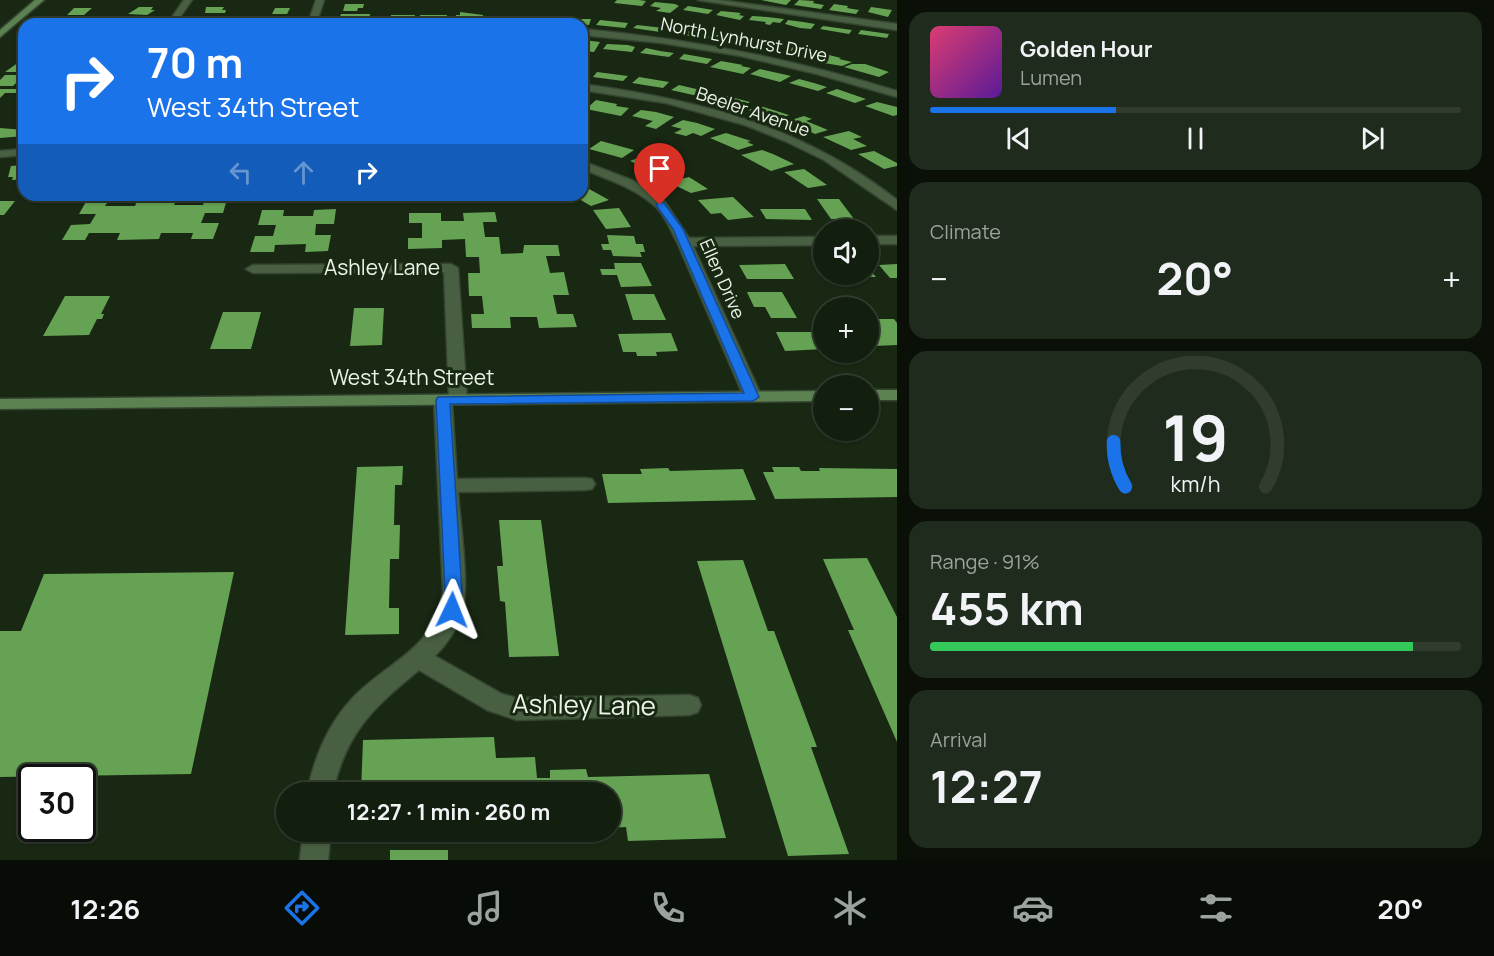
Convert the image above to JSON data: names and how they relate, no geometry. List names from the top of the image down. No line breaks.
{"streets":{"street":["North Lynhurst Drive","Beeler Avenue","Ashley Lane","Ellen Drive","West 34th Street"]},"crossings":[["Ashley Lane","West 34th Street"],["Ellen Drive","West 34th Street"]],"page":{"turn":["70 m","West 34th Street"],"song":["Golden Hour","Lumen"],"tile":["Climate",["Range · 91%","455 km"],["Arrival","12:27"]],"map_buttons":["+","−"],"heat":["−","20°","+"],"limit":"30","trip":"12:27 · 1 min · 260 m","tabs":["12:26","20°"],"gauge":["19","km/h"]}}
